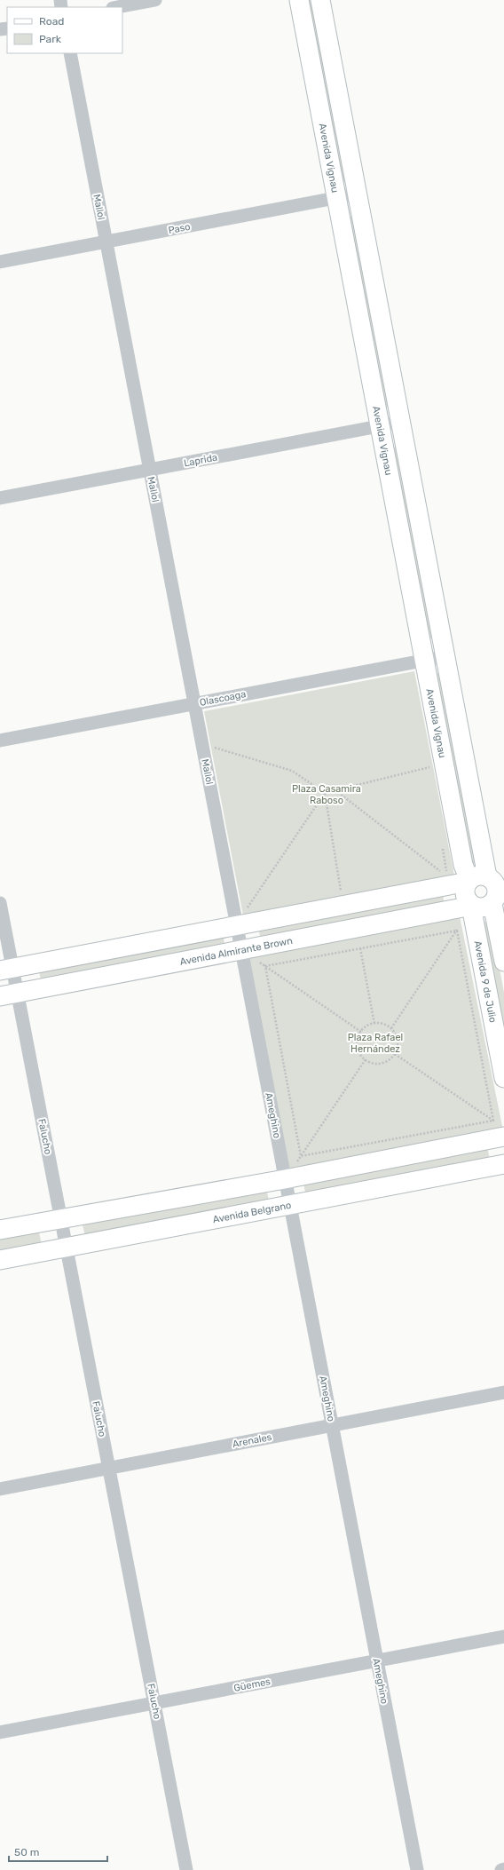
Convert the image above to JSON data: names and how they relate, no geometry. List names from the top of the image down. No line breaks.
{"streets":{"main road":["Avenida Vignau","Avenida Almirante Brown","Avenida 9 de Julio","Avenida Belgrano"],"street":["Mallol","Paso","Laprida","Olascoaga","Ameghino","Falucho","Arenales","Güemes"]},"crossings":[["Avenida Vignau","Paso"],["Avenida Vignau","Laprida"],["Avenida Vignau","Olascoaga"],["Mallol","Paso"],["Mallol","Laprida"],["Mallol","Olascoaga"],["Mallol","Ameghino"],["Avenida Almirante Brown","Avenida 9 de Julio"],["Avenida Almirante Brown","Ameghino"],["Avenida Almirante Brown","Falucho"],["Ameghino","Avenida Belgrano"],["Ameghino","Arenales"],["Ameghino","Güemes"],["Falucho","Avenida Belgrano"],["Falucho","Arenales"],["Falucho","Güemes"]],"parks":["Plaza Casamira Raboso","Plaza Rafael Hernández"],"legend":["Road","Park"],"scale_bar":"50 m"}
